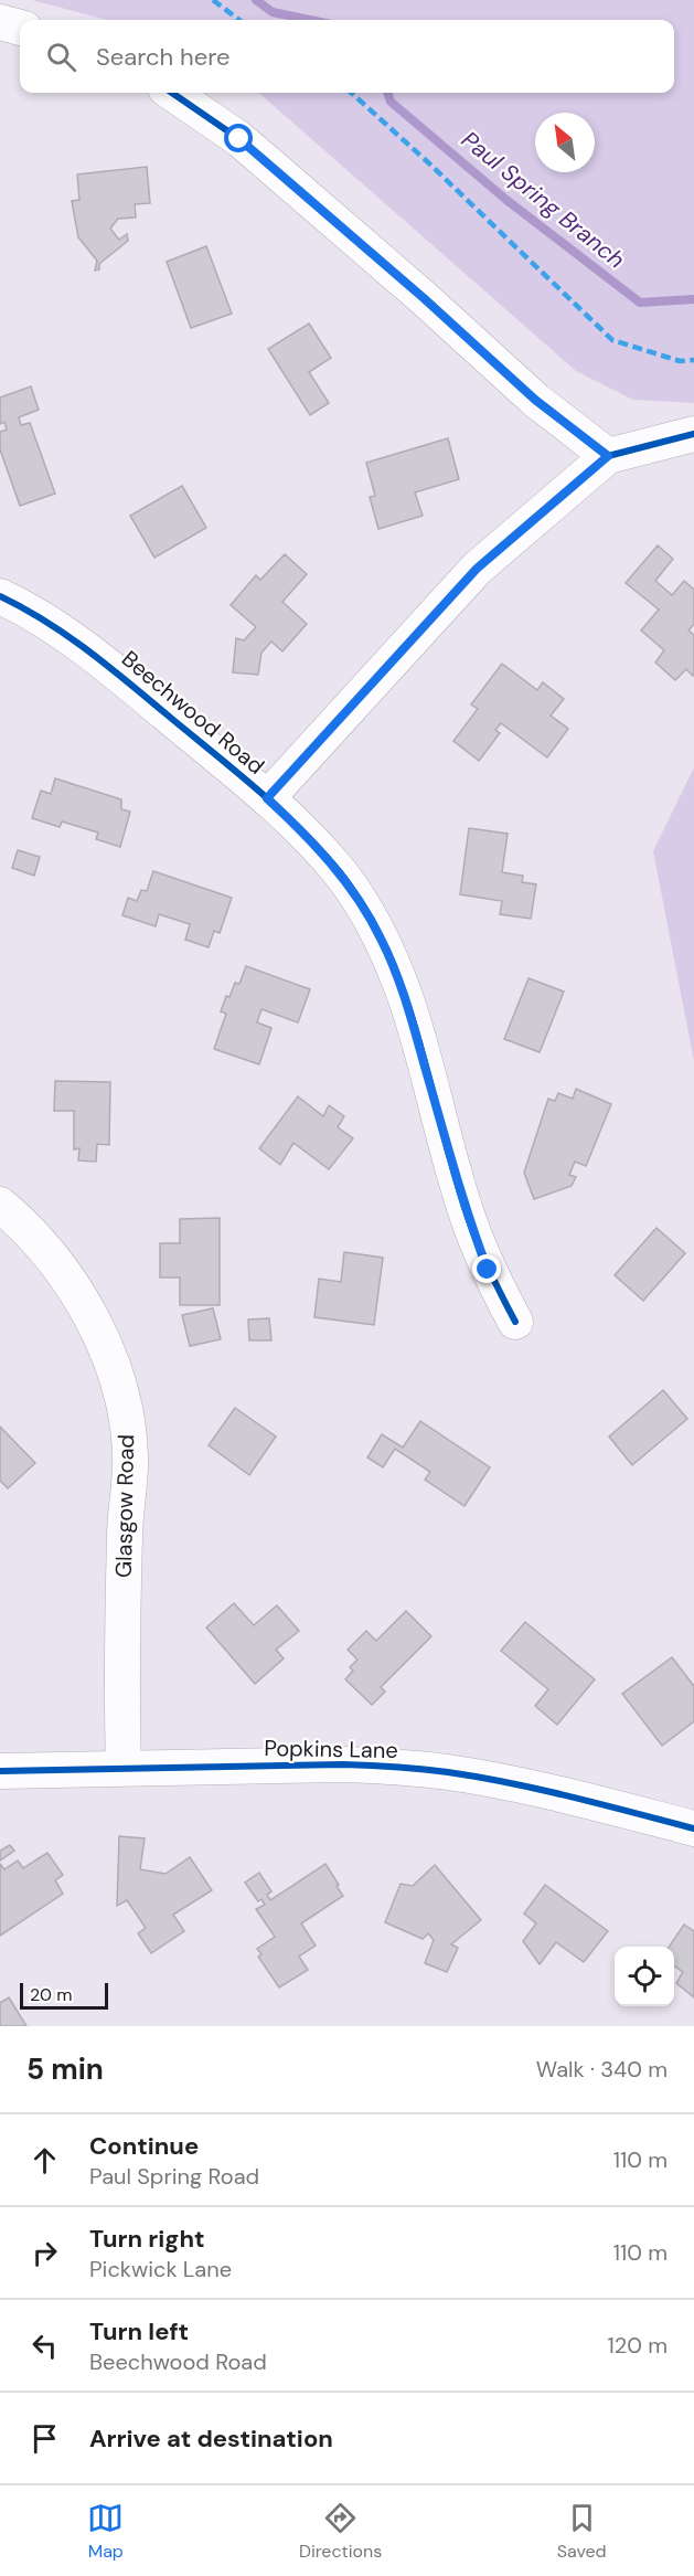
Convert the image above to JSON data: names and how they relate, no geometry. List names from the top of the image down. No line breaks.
{"streets":{"street":["Beechwood Road","Glasgow Road","Popkins Lane"]},"crossings":[["Glasgow Road","Popkins Lane"]],"water":["Paul Spring Branch"],"scale_bar":"20 m","north":"top left","page":{"search":"Search here","scale":"20 m","heading":["5 min","Walk · 340 m"],"list":[["Continue","Paul Spring Road","110 m"],["Turn right","Pickwick Lane","110 m"],["Turn left","Beechwood Road","120 m"],"Arrive at destination"],"nav":["Map","Directions","Saved"]}}
